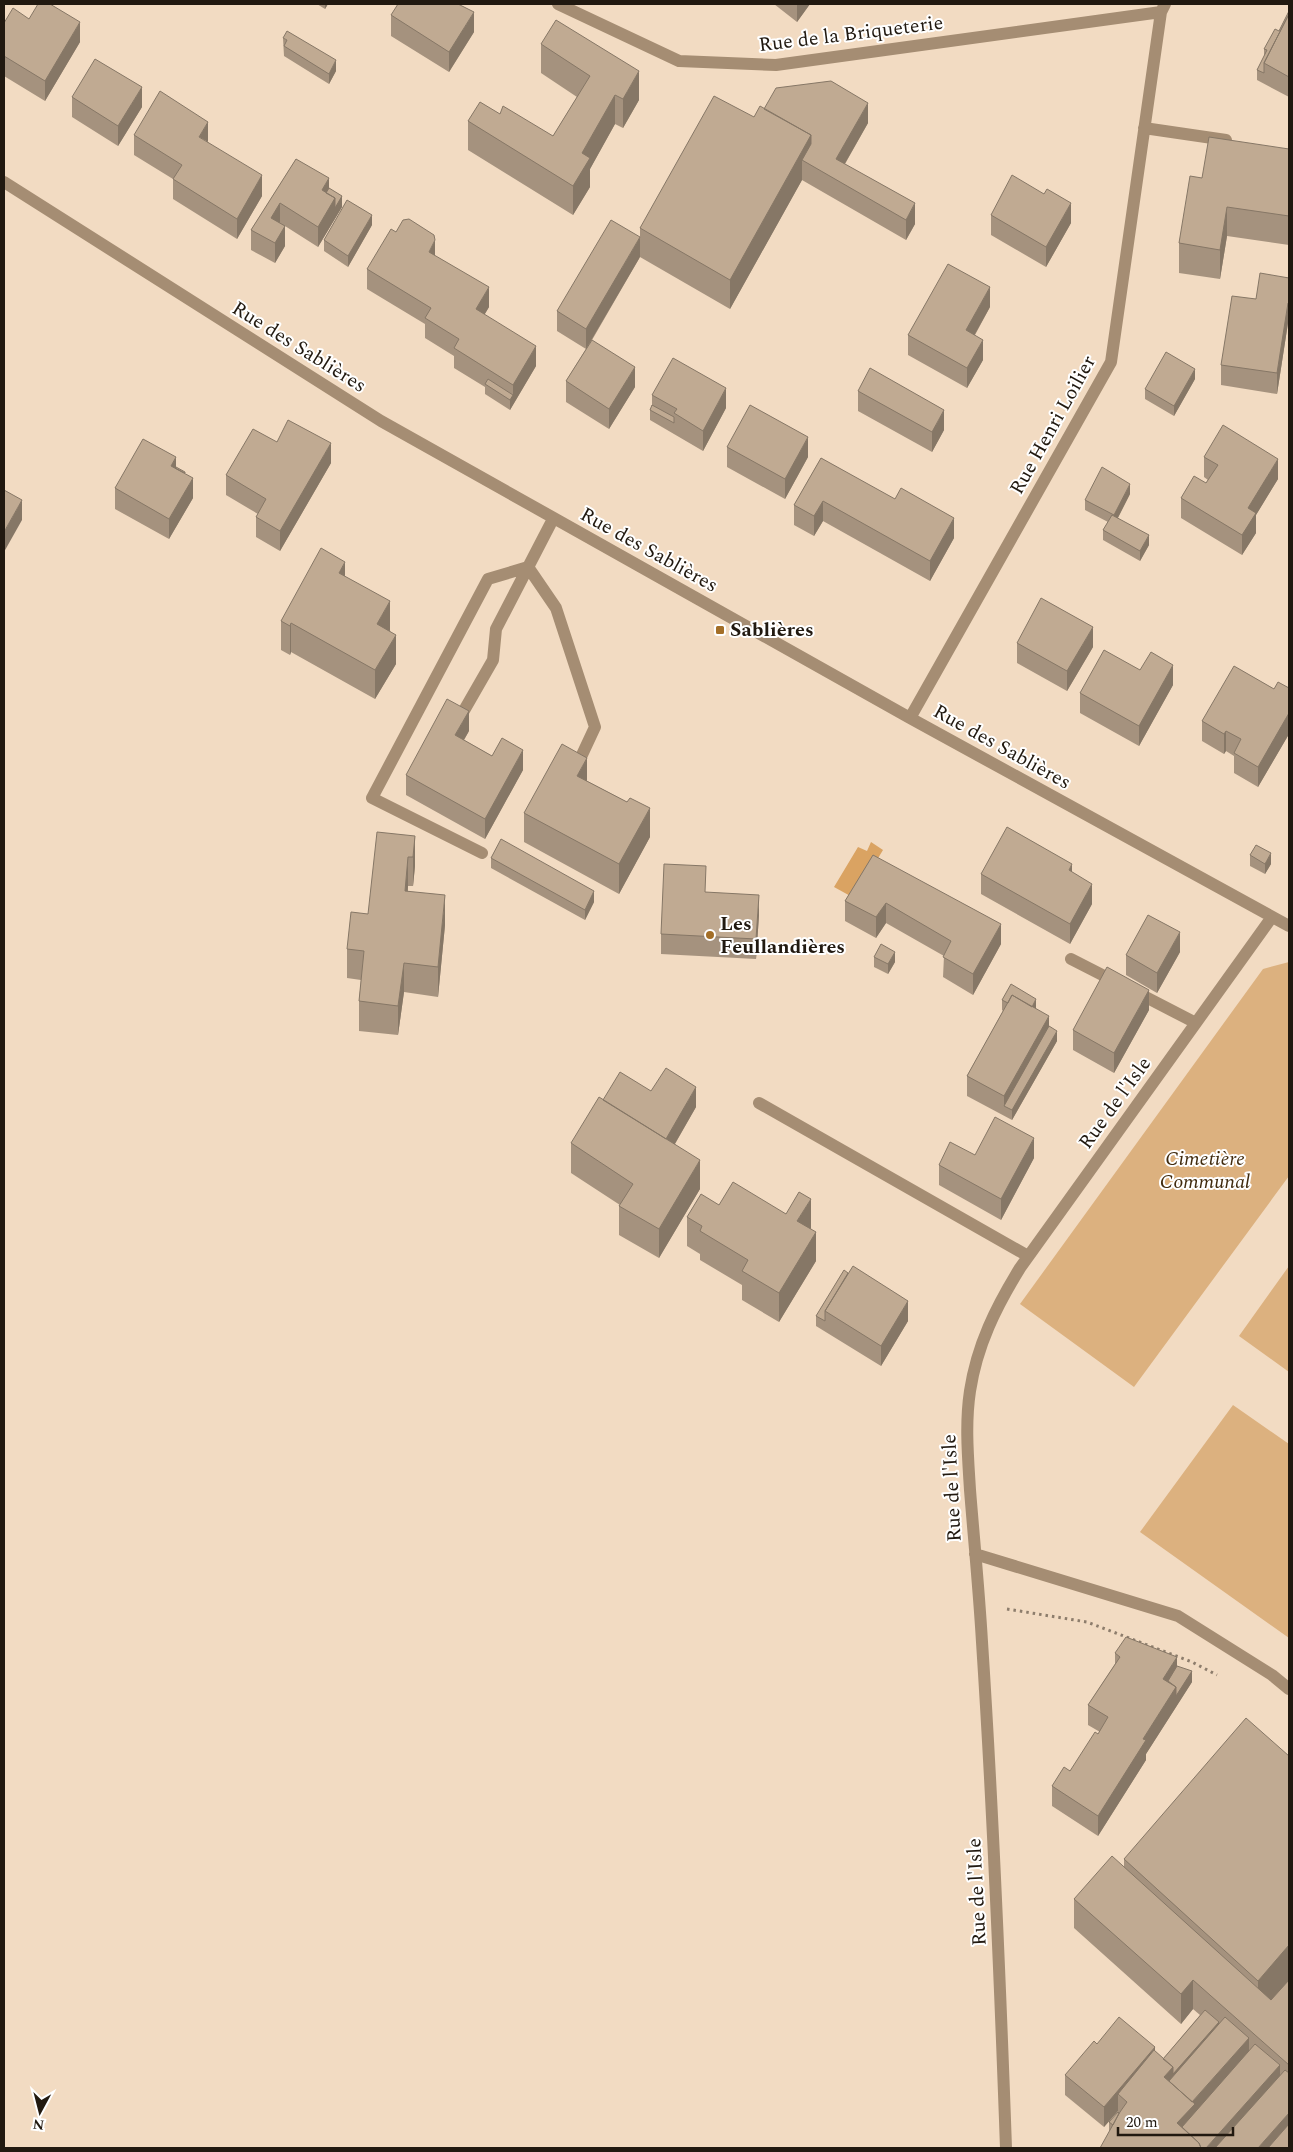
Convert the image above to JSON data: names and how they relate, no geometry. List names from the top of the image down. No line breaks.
{"streets":{"street":["Rue de la Briqueterie","Rue des Sablières","Rue Henri Loilier","Rue de l'Isle"]},"crossings":[["Rue de la Briqueterie","Rue Henri Loilier"],["Rue des Sablières","Rue Henri Loilier"],["Rue des Sablières","Rue de l'Isle"]],"parks":["Cimetière Communal"],"places":{"transit":["Sablières"],"other":["Les Feullandières"]},"scale_bar":"20 m","north":"bottom"}
